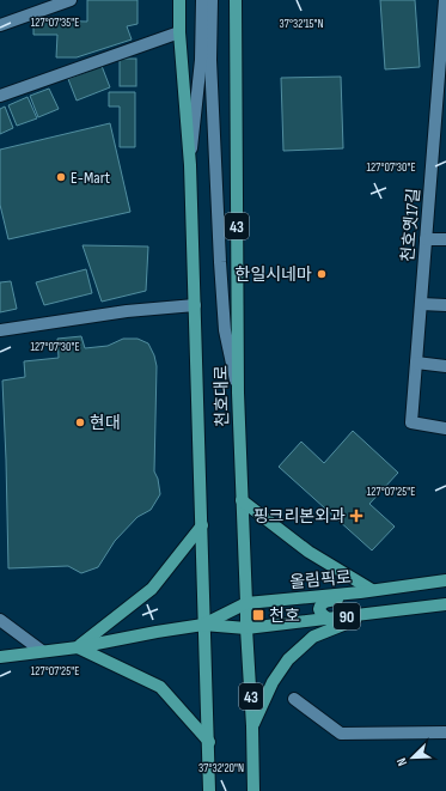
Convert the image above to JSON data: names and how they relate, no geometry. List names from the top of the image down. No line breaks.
{"streets":{"main road":["43","천호대로","올림픽로","90"],"street":["천호옛17길"]},"crossings":[["천호대로","올림픽로"]],"places":{"other":["E-Mart","한일시네마","현대"],"health":["핑크리본외과"],"transit":["천호"]},"north":"bottom left","coordinates":["127°07'35\"E","37°32'15\"N","127°07'30\"E","127°07'25\"E","37°32'20\"N"]}
